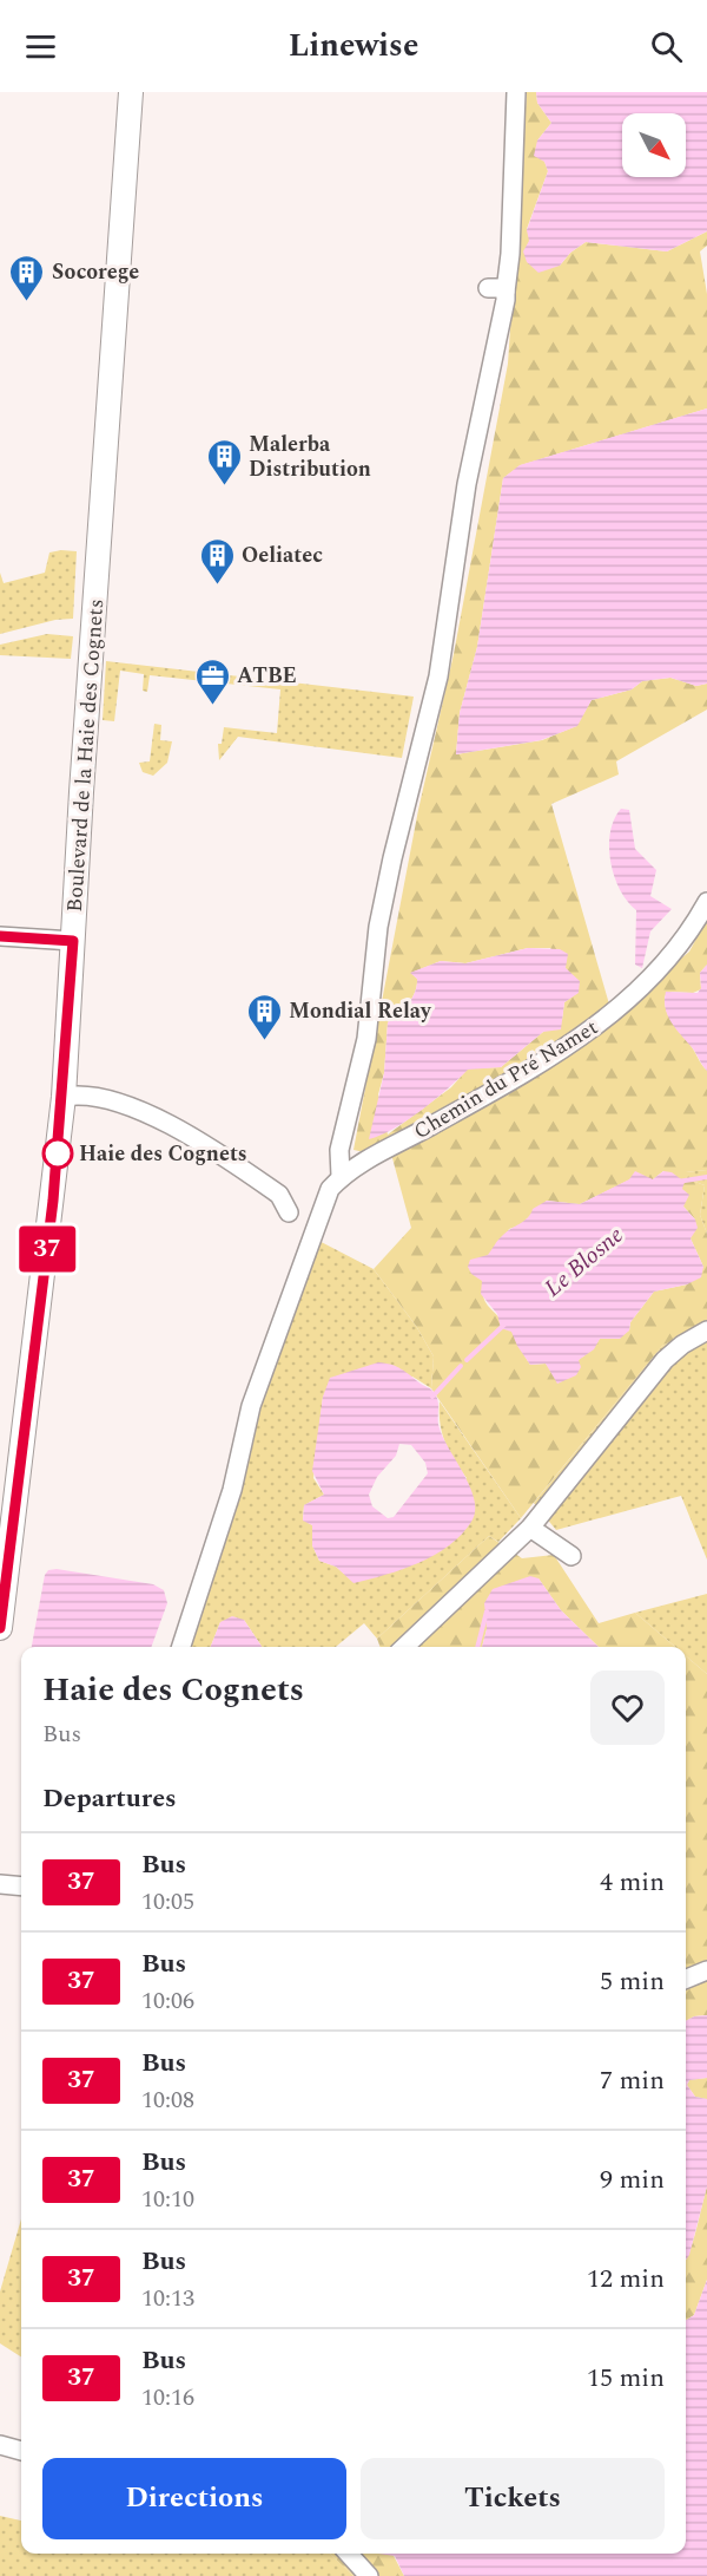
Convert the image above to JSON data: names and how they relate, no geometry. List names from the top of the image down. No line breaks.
{"streets":{"main road":["Boulevard de la Haie des Cognets"],"street":["Chemin du Pré Namet"]},"water":["Le Blosne"],"places":{"building":["Socorege","Malerba Distribution","Oeliatec","Mondial Relay"],"office":["ATBE"],"other":["Haie des Cognets"]},"lines":["bus line 37"],"north":"bottom right","page":{"header":"Linewise","on_map":"37","heading":[["Haie des Cognets","Bus"],"Departures"],"list":[{"mark":"37","name":"Bus","note":"10:05","value":"4 min"},{"mark":"37","name":"Bus","note":"10:06","value":"5 min"},{"mark":"37","name":"Bus","note":"10:08","value":"7 min"},{"mark":"37","name":"Bus","note":"10:10","value":"9 min"},{"mark":"37","name":"Bus","note":"10:13","value":"12 min"},{"mark":"37","name":"Bus","note":"10:16","value":"15 min"}],"buttons":["Directions","Tickets"]}}
